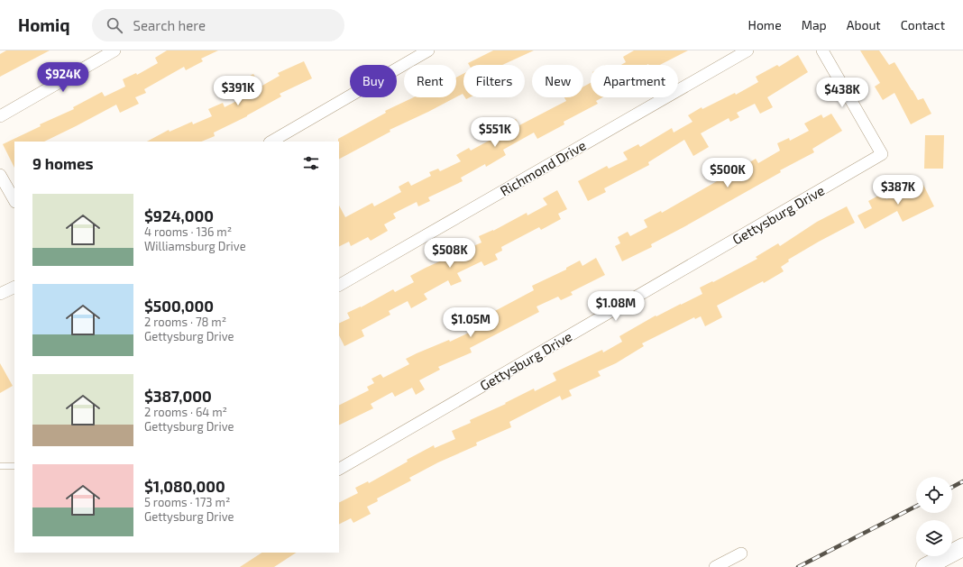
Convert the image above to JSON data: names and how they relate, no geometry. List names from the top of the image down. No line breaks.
{"streets":{"street":["Richmond Drive","Gettysburg Drive"]},"page":{"header":"Homiq","search":"Search here","nav":["Home","Map","About","Contact"],"price":["$924K","$391K","$438K","$551K","$500K","$387K","$508K","$1.08M","$1.05M"],"chip":["Buy","Rent","Filters","New","Apartment"],"heading":"9 homes","list":[{"name":"$924,000","note":"4 rooms · 136 m² · Williamsburg Drive"},{"name":"$500,000","note":"2 rooms · 78 m² · Gettysburg Drive"},{"name":"$387,000","note":"2 rooms · 64 m² · Gettysburg Drive"},{"name":"$1,080,000","note":"5 rooms · 173 m² · Gettysburg Drive"}]}}
